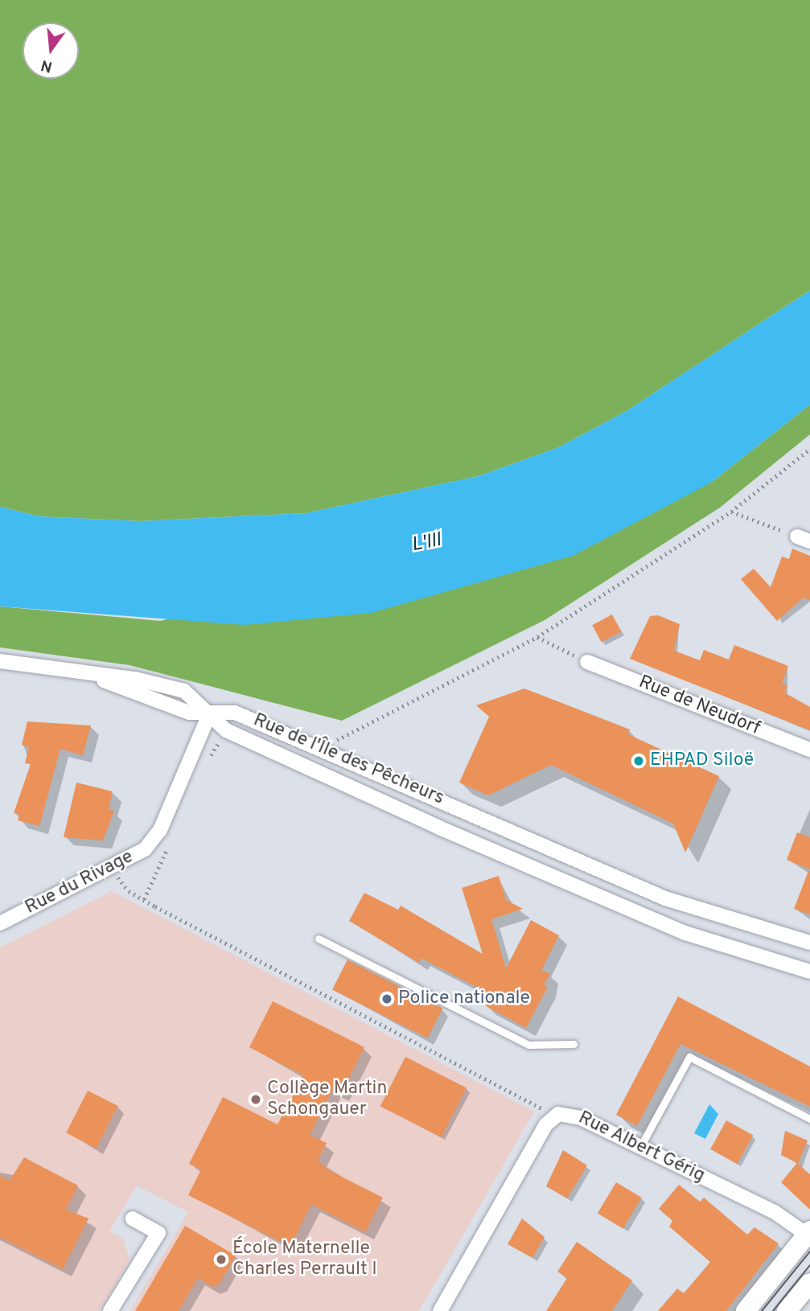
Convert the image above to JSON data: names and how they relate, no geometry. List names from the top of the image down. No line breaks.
{"streets":{"street":["Rue de Neudorf","Rue de l'Île des Pêcheurs","Rue du Rivage","Rue Albert Gérig"]},"crossings":[["Rue de l'Île des Pêcheurs","Rue du Rivage"]],"water":["L'Ill"],"places":["EHPAD Siloë","Police nationale","Collège Martin Schongauer","École Maternelle Charles Perrault I"],"north":"bottom"}
